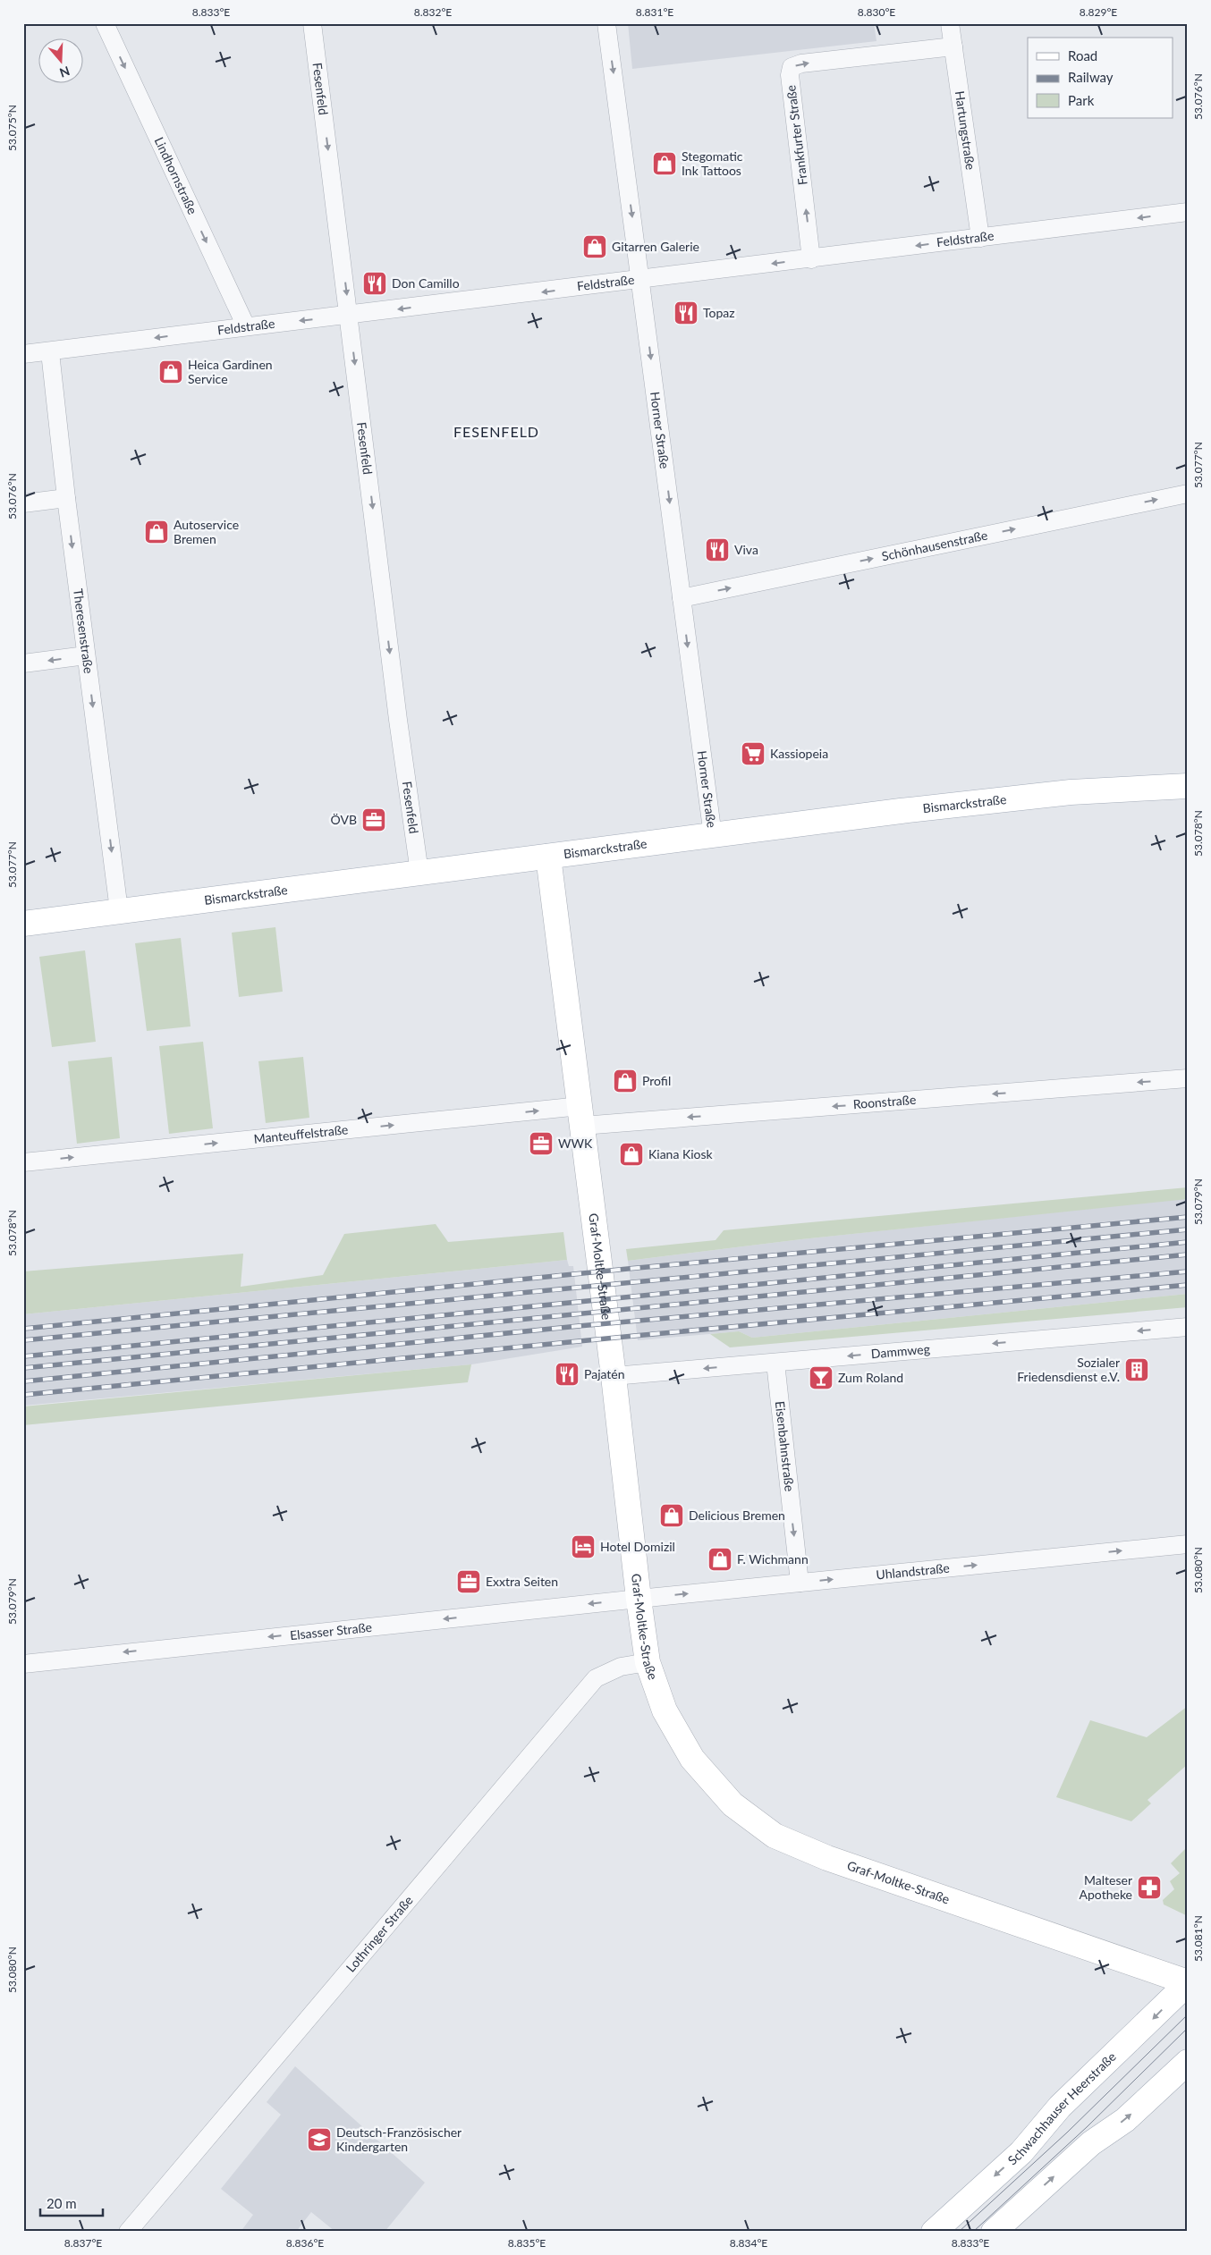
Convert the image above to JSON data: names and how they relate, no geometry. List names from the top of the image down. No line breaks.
{"streets":{"main road":["Bismarckstraße","Graf-Moltke-Straße","Schwachhauser Heerstraße"],"street":["Fesenfeld","Hartungstraße","Frankfurter Straße","Lindhornstraße","Feldstraße","Horner Straße","Schönhausenstraße","Theresenstraße","Roonstraße","Manteuffelstraße","Dammweg","Eisenbahnstraße","Uhlandstraße","Elsasser Straße","Lothringer Straße"]},"crossings":[["Fesenfeld","Feldstraße"],["Fesenfeld","Bismarckstraße"],["Hartungstraße","Frankfurter Straße"],["Hartungstraße","Feldstraße"],["Frankfurter Straße","Feldstraße"],["Lindhornstraße","Feldstraße"],["Feldstraße","Horner Straße"],["Feldstraße","Theresenstraße"],["Horner Straße","Schönhausenstraße"],["Horner Straße","Bismarckstraße"],["Theresenstraße","Bismarckstraße"],["Bismarckstraße","Graf-Moltke-Straße"],["Roonstraße","Manteuffelstraße"],["Roonstraße","Graf-Moltke-Straße"],["Manteuffelstraße","Graf-Moltke-Straße"],["Graf-Moltke-Straße","Dammweg"],["Graf-Moltke-Straße","Uhlandstraße"],["Graf-Moltke-Straße","Elsasser Straße"],["Graf-Moltke-Straße","Lothringer Straße"],["Graf-Moltke-Straße","Schwachhauser Heerstraße"],["Dammweg","Eisenbahnstraße"],["Eisenbahnstraße","Uhlandstraße"],["Uhlandstraße","Elsasser Straße"]],"one_way":["Fesenfeld","Lindhornstraße","Feldstraße","Horner Straße","Schönhausenstraße","Theresenstraße","Roonstraße","Manteuffelstraße","Dammweg","Eisenbahnstraße","Uhlandstraße","Elsasser Straße"],"districts":["FESENFELD"],"places":{"shop":["Stegomatic Ink Tattoos","Gitarren Galerie","Heica Gardinen Service","Autoservice Bremen","Profil","Kiana Kiosk","Delicious Bremen","F. Wichmann"],"restaurant":["Don Camillo","Topaz","Viva","Pajatén"],"supermarket":["Kassiopeia"],"office":["ÖVB","WWK","Exxtra Seiten"],"building":["Sozialer Friedensdienst e.V."],"bar":["Zum Roland"],"hotel":["Hotel Domizil"],"pharmacy":["Malteser Apotheke"],"school or university":["Deutsch-Französischer Kindergarten"]},"legend":["Road","Railway","Park"],"scale_bar":"20 m","north":"bottom","coordinates":["8.833°E","8.832°E","8.831°E","8.830°E","8.829°E","53.076°N","53.075°N","53.077°N","53.078°N","53.079°N","53.080°N","53.081°N","8.837°E","8.836°E","8.835°E","8.834°E"]}
